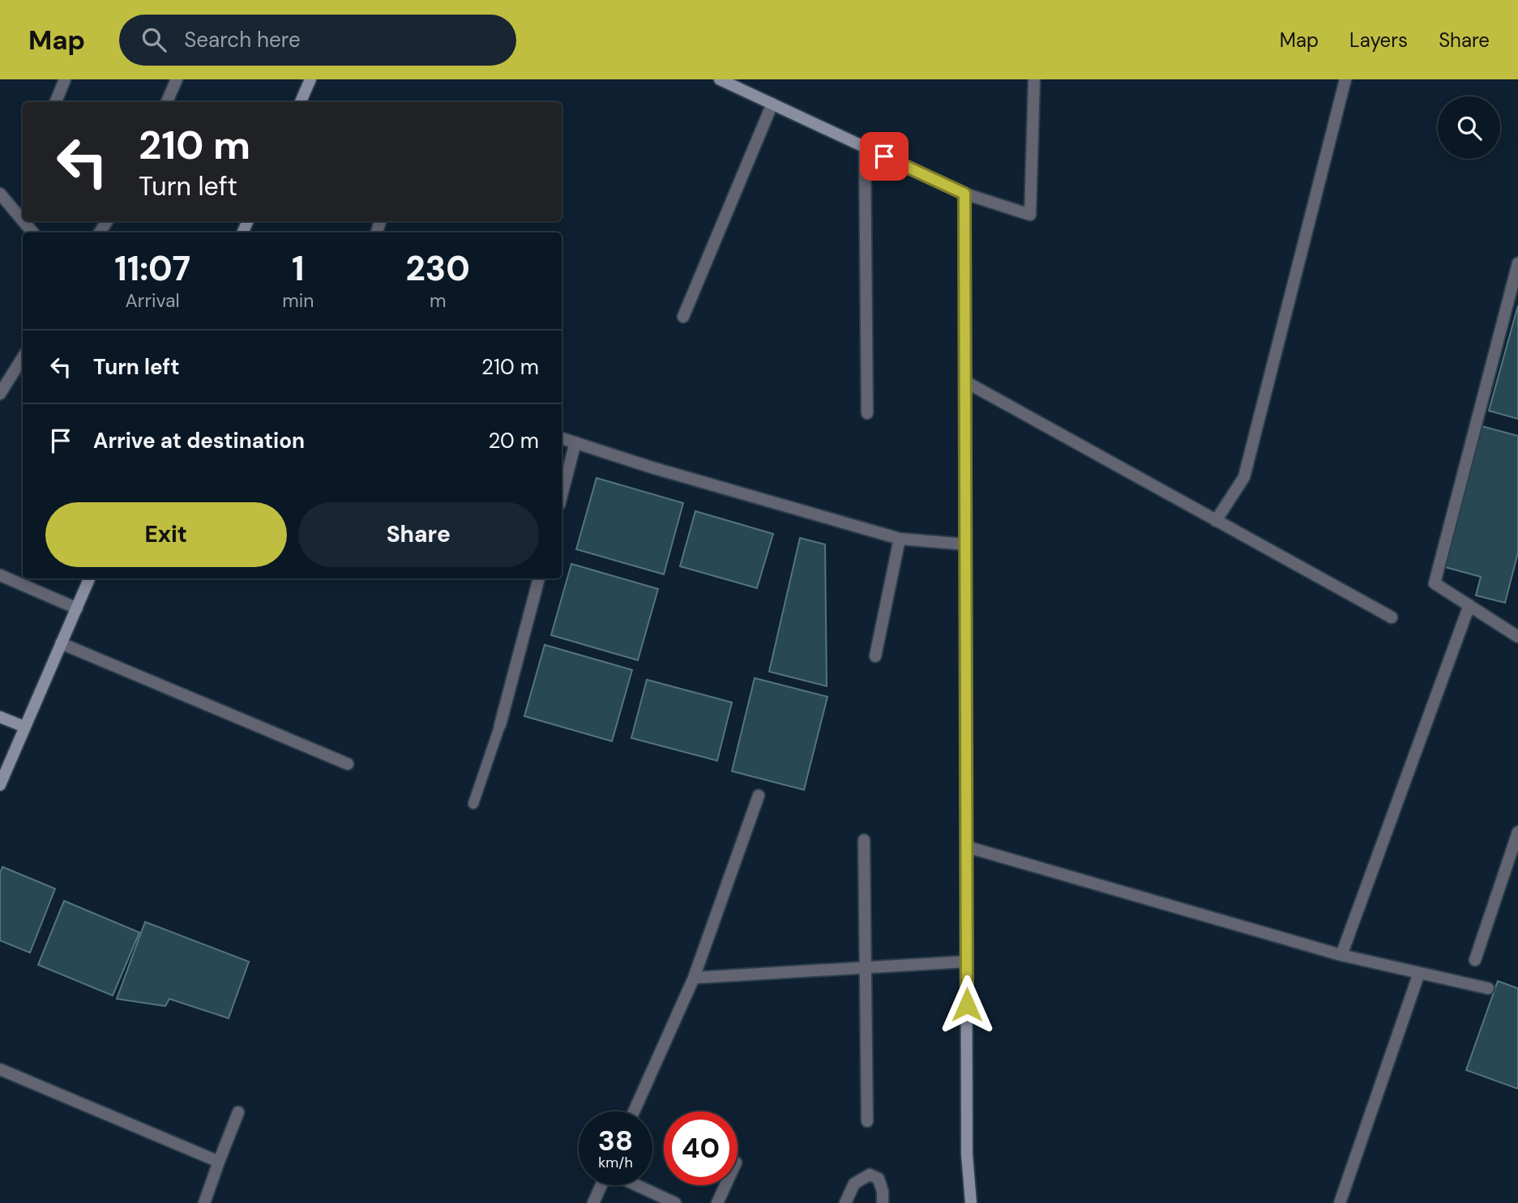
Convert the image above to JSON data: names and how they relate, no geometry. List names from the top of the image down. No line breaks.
{"page":{"header":"Map","search":"Search here","nav":["Map","Layers","Share"],"turn":["210 m","Turn left"],"eta":["11:07","Arrival","1","min","230","m"],"list":[{"name":"Turn left","value":"210 m"},{"name":"Arrive at destination","value":"20 m"}],"buttons":["Exit","Share"],"speed":"38 km/h","limit":"40"}}
